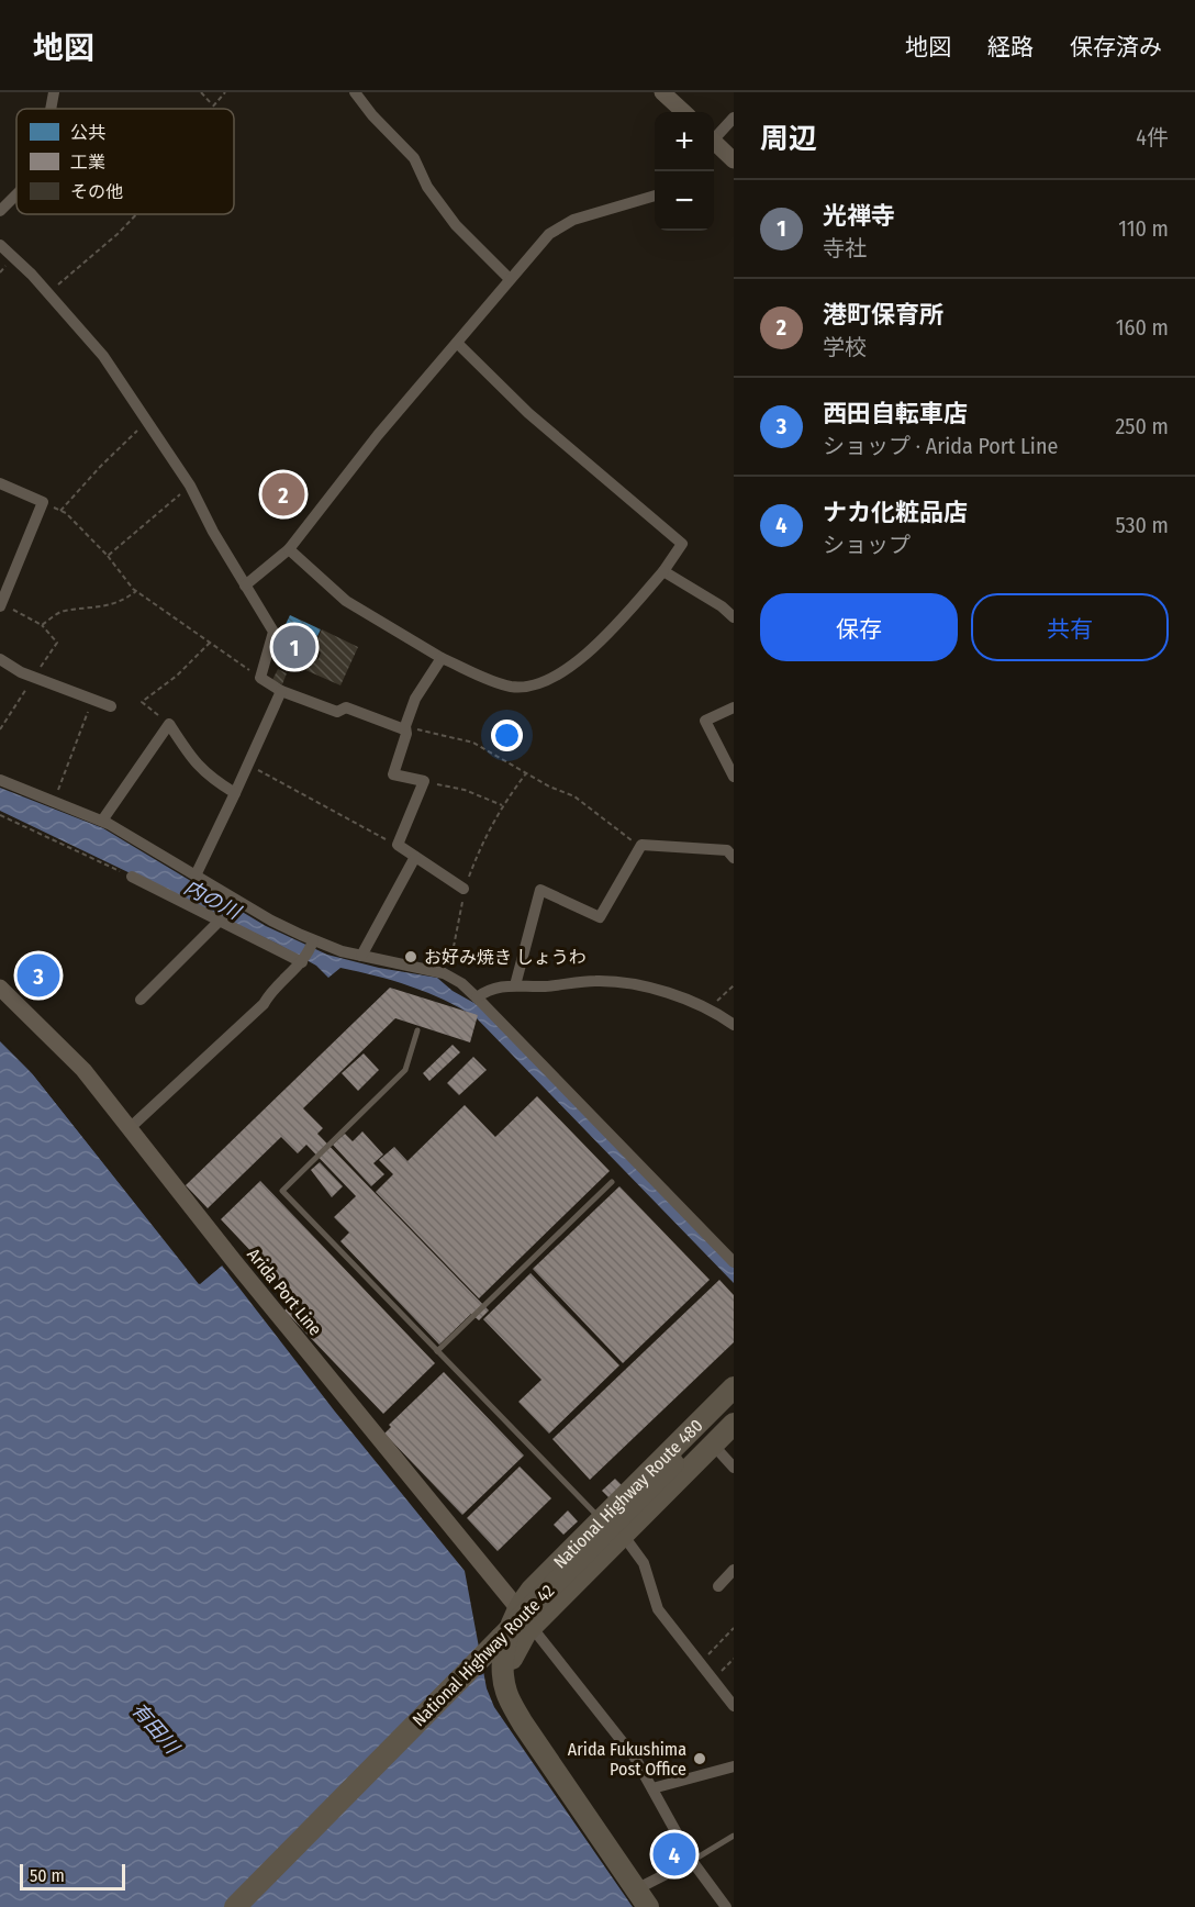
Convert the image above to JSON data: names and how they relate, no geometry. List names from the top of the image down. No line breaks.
{"streets":{"highway":["National Highway Route 480","National Highway Route 42"],"main road":["Arida Port Line"]},"crossings":[["Arida Port Line","National Highway Route 480"]],"water":["内の川","有田川"],"places":["お好み焼き しょうわ","Arida Fukushima Post Office"],"legend":["公共","工業","その他"],"scale_bar":"50 m","page":{"header":"地図","nav":["地図","経路","保存済み"],"heading":["周辺","4件"],"map_buttons":["+","−"],"list":[{"mark":"1","name":"光禅寺","note":"寺社","value":"110 m"},{"mark":"2","name":"港町保育所","note":"学校","value":"160 m"},{"mark":"3","name":"西田自転車店","note":"ショップ · Arida Port Line","value":"250 m"},{"mark":"4","name":"ナカ化粧品店","note":"ショップ","value":"530 m"}],"pins":["2","1","3","4"],"buttons":["保存","共有"],"scale":"50 m"}}
